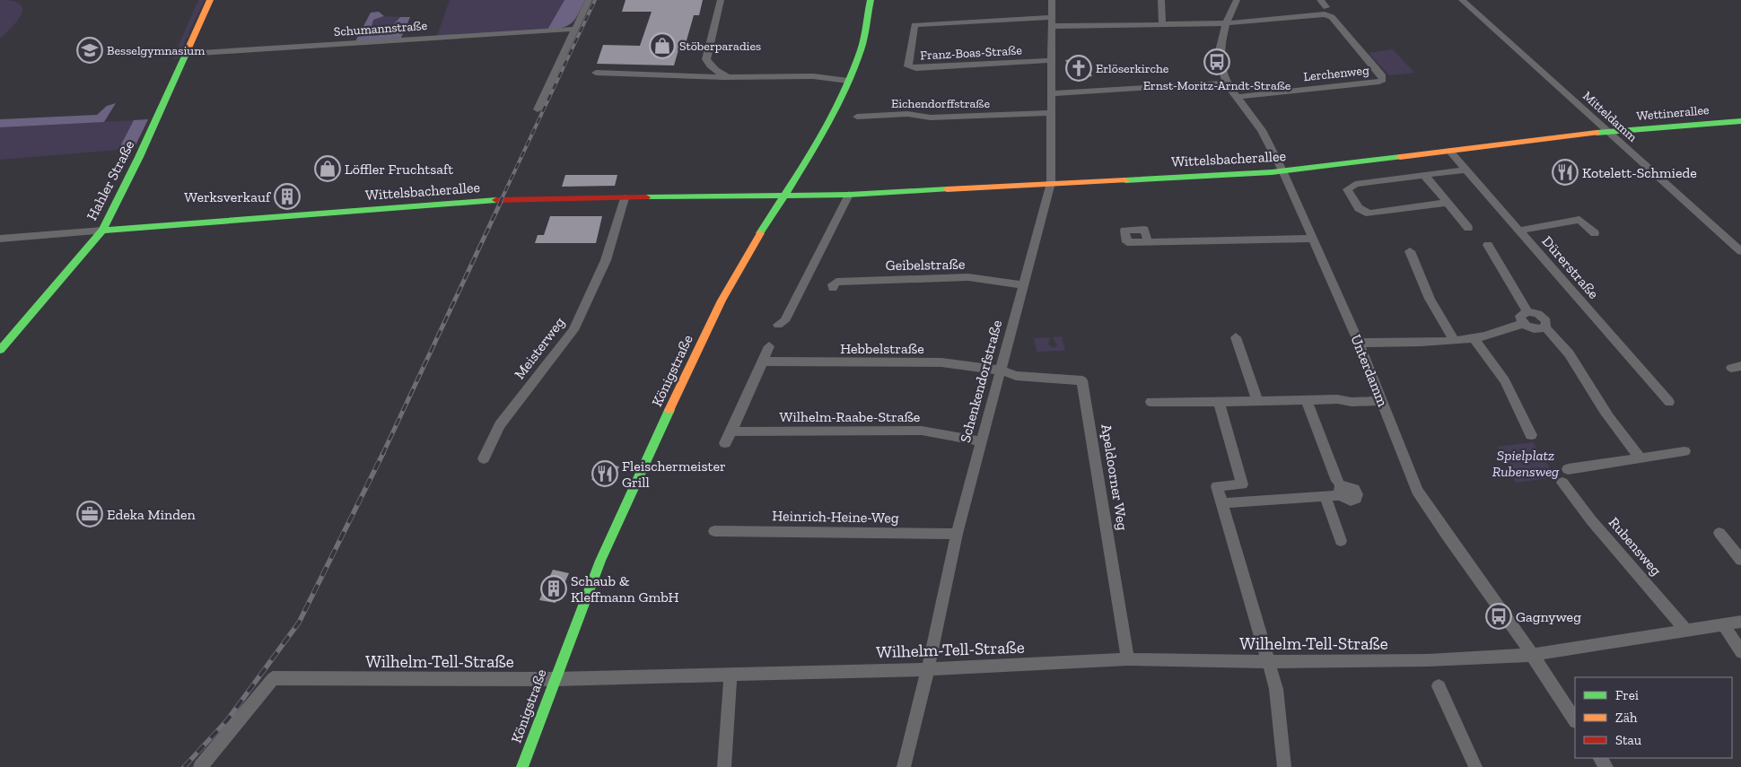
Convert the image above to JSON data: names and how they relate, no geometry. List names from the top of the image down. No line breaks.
{"streets":{"street":["Schumannstraße","Franz-Boas-Straße","Lerchenweg","Eichendorffstraße","Wettinerallee","Mitteldamm","Wittelsbacherallee","Hahler Straße","Geibelstraße","Dürerstraße","Meisterweg","Hebbelstraße","Königstraße","Unterdamm","Schenkendorfstraße","Wilhelm-Raabe-Straße","Apeldoorner Weg","Heinrich-Heine-Weg","Rubensweg","Wilhelm-Tell-Straße"]},"crossings":[["Schumannstraße","Hahler Straße"],["Franz-Boas-Straße","Schenkendorfstraße"],["Lerchenweg","Unterdamm"],["Eichendorffstraße","Schenkendorfstraße"],["Wettinerallee","Mitteldamm"],["Wettinerallee","Wittelsbacherallee"],["Mitteldamm","Wittelsbacherallee"],["Wittelsbacherallee","Hahler Straße"],["Wittelsbacherallee","Dürerstraße"],["Wittelsbacherallee","Meisterweg"],["Wittelsbacherallee","Königstraße"],["Wittelsbacherallee","Unterdamm"],["Wittelsbacherallee","Schenkendorfstraße"],["Geibelstraße","Schenkendorfstraße"],["Hebbelstraße","Schenkendorfstraße"],["Hebbelstraße","Apeldoorner Weg"],["Königstraße","Wilhelm-Tell-Straße"],["Unterdamm","Wilhelm-Tell-Straße"],["Schenkendorfstraße","Wilhelm-Raabe-Straße"],["Schenkendorfstraße","Apeldoorner Weg"],["Schenkendorfstraße","Heinrich-Heine-Weg"],["Schenkendorfstraße","Wilhelm-Tell-Straße"],["Apeldoorner Weg","Wilhelm-Tell-Straße"],["Rubensweg","Wilhelm-Tell-Straße"]],"parks":["Spielplatz Rubensweg"],"places":{"shop":["Stöberparadies","Löffler Fruchtsaft"],"school or university":["Besselgymnasium"],"bus stop":["Ernst-Moritz-Arndt-Straße","Gagnyweg"],"church":["Erlöserkirche"],"restaurant":["Kotelett-Schmiede","Fleischermeister Grill"],"building":["Werksverkauf","Schaub & Kleffmann GmbH"],"office":["Edeka Minden"]},"legend":["Frei","Zäh","Stau"]}
